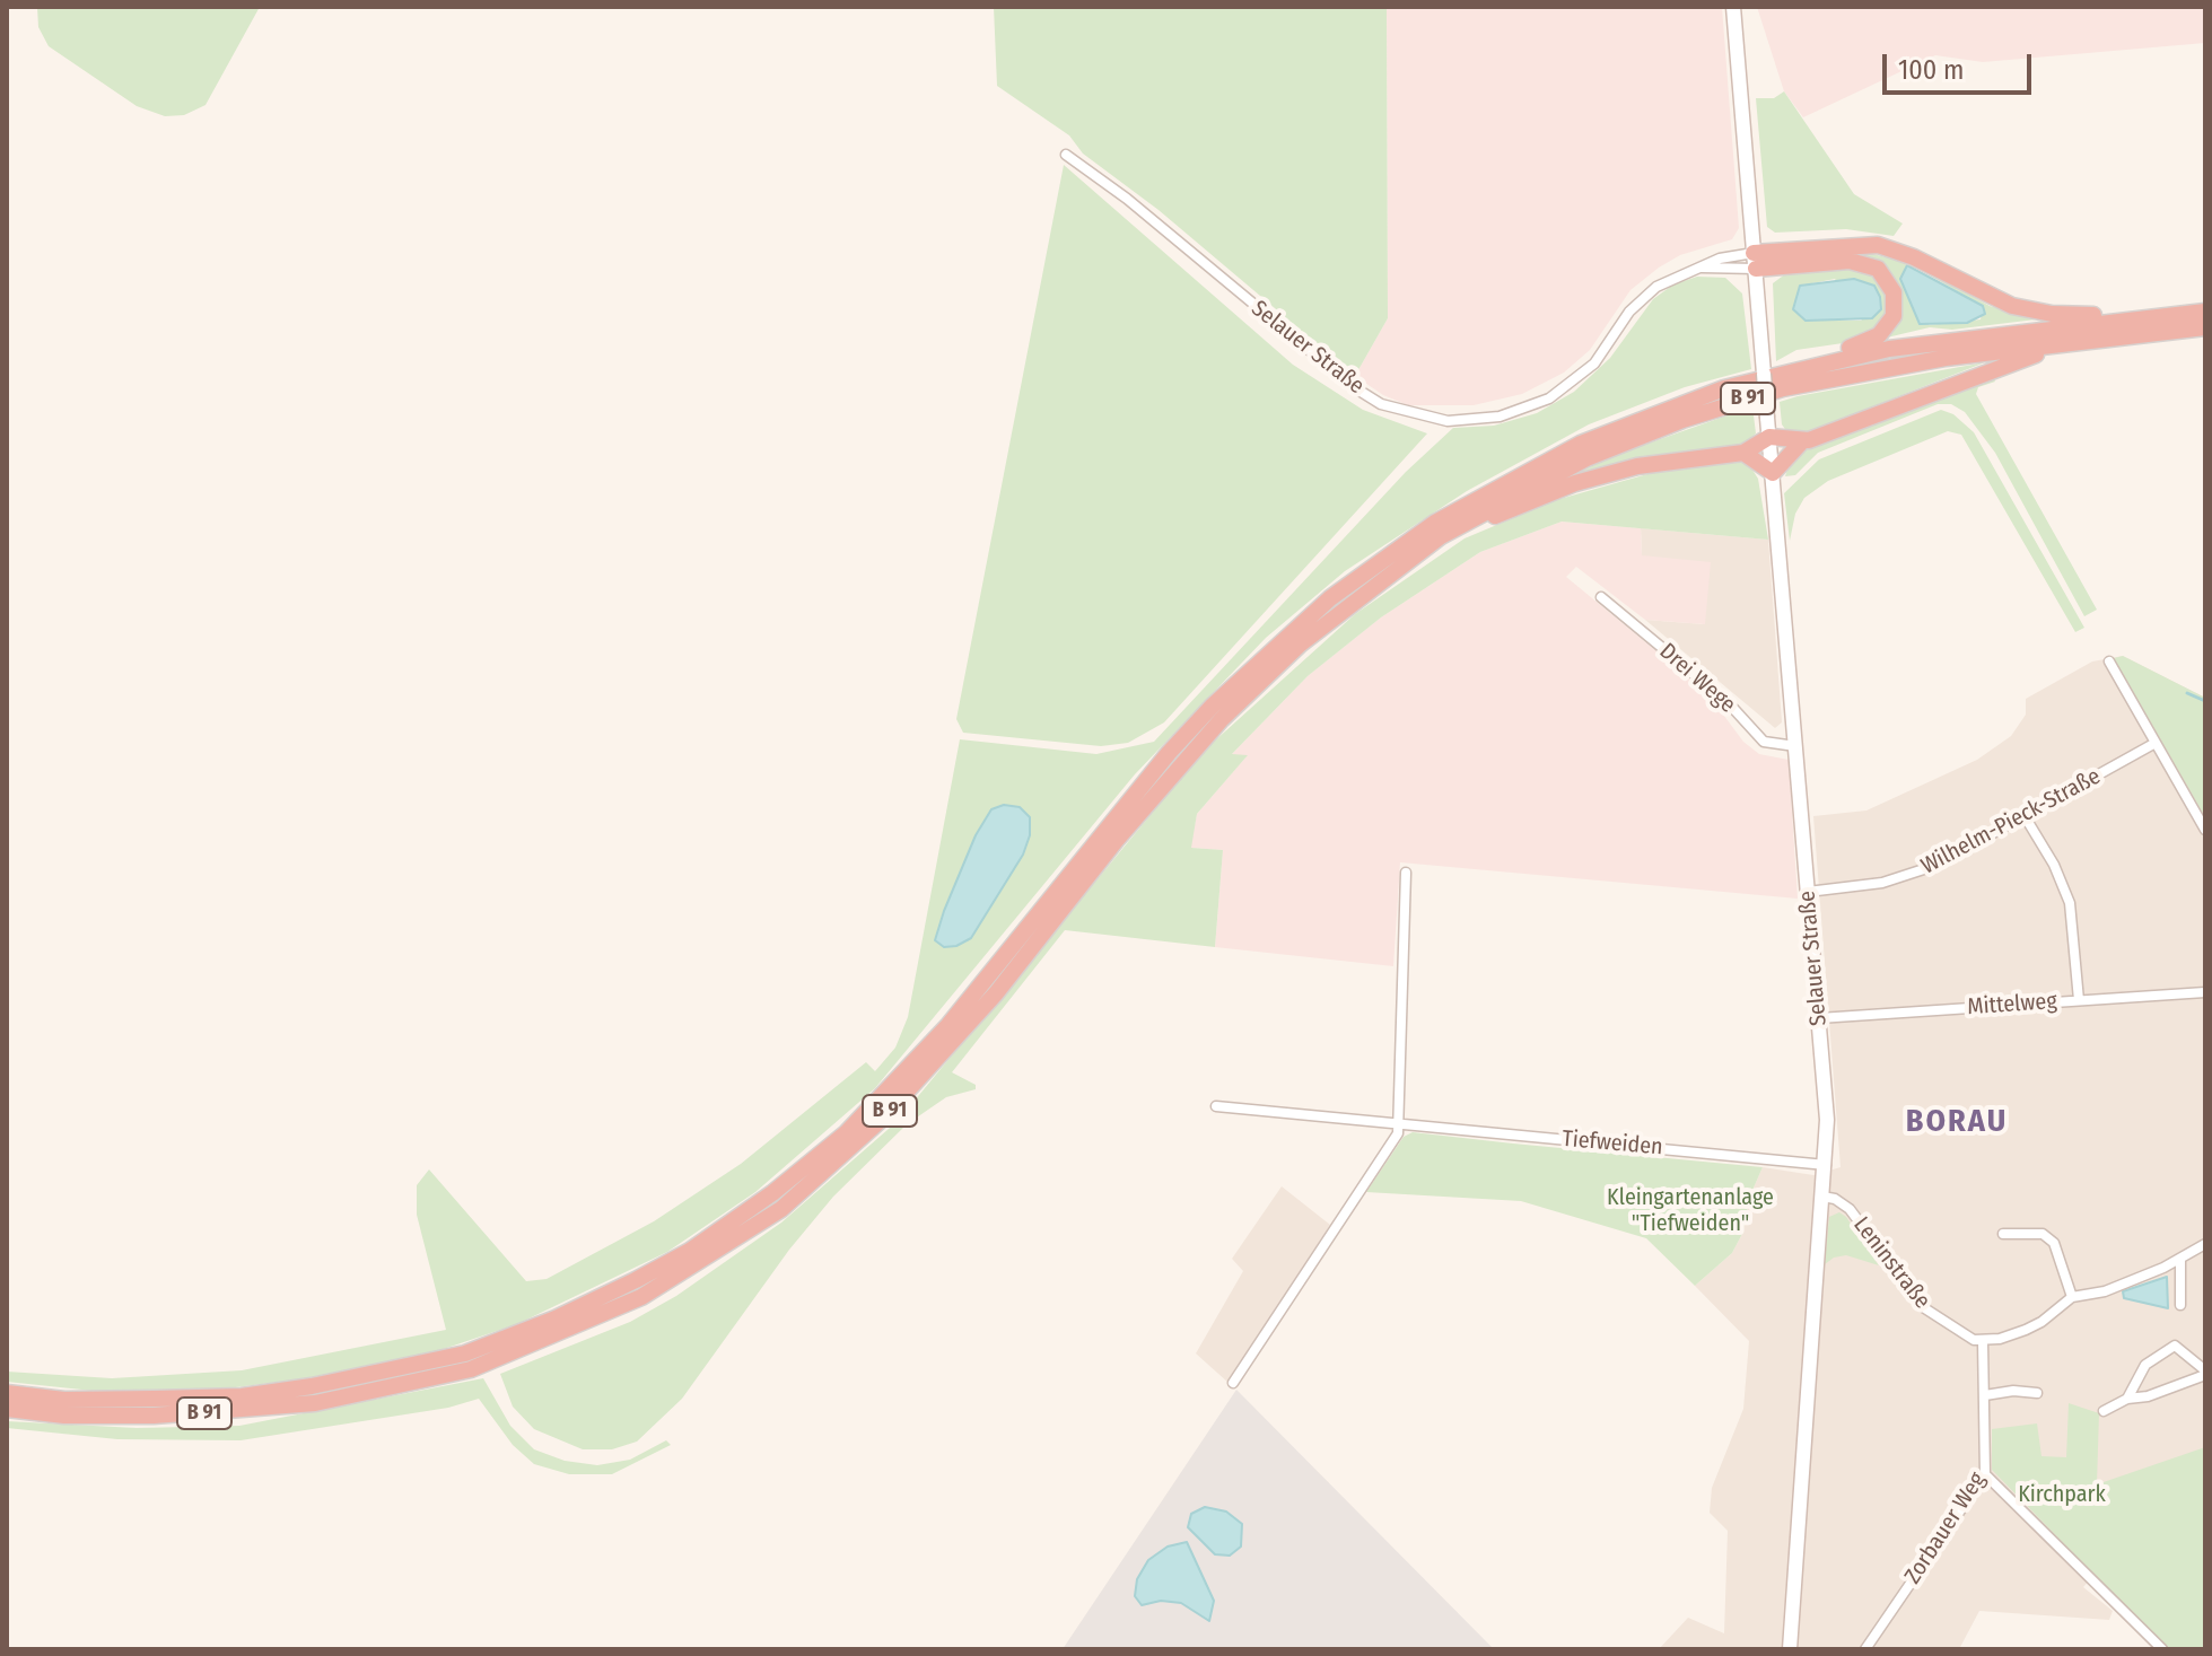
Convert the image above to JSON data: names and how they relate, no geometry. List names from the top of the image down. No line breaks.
{"streets":{"highway":["B 91"],"main road":["Selauer Straße"],"street":["Drei Wege","Wilhelm-Pieck-Straße","Mittelweg","Tiefweiden","Leninstraße","Zorbauer Weg"]},"crossings":[["Selauer Straße","Drei Wege"],["Selauer Straße","Wilhelm-Pieck-Straße"],["Selauer Straße","Mittelweg"],["Selauer Straße","Tiefweiden"],["Selauer Straße","Leninstraße"],["Leninstraße","Zorbauer Weg"]],"districts":["BORAU"],"parks":["Kleingartenanlage \"Tiefweiden\"","Kirchpark"],"scale_bar":"100 m"}
